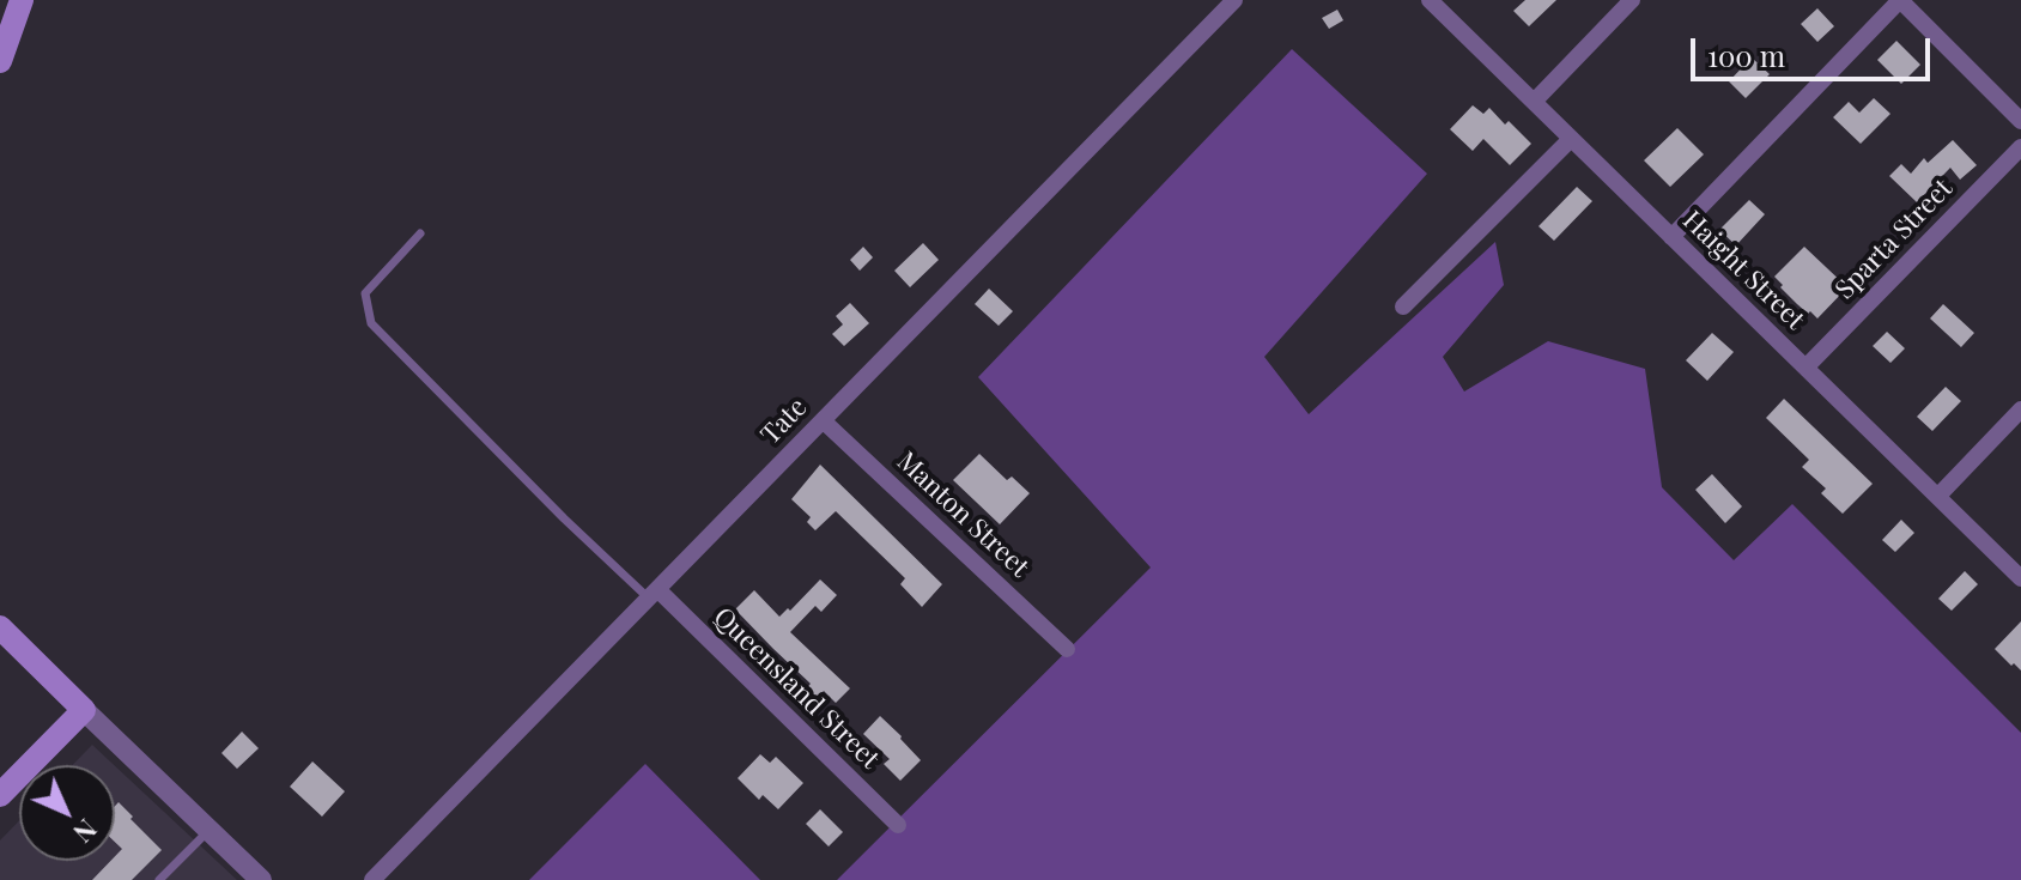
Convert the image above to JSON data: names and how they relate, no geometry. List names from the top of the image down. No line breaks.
{"streets":{"street":["Sparta Street","Haight Street","Tate","Manton Street","Queensland Street"]},"crossings":[["Sparta Street","Haight Street"],["Tate","Manton Street"],["Tate","Queensland Street"]],"scale_bar":"100 m","north":"bottom right"}
